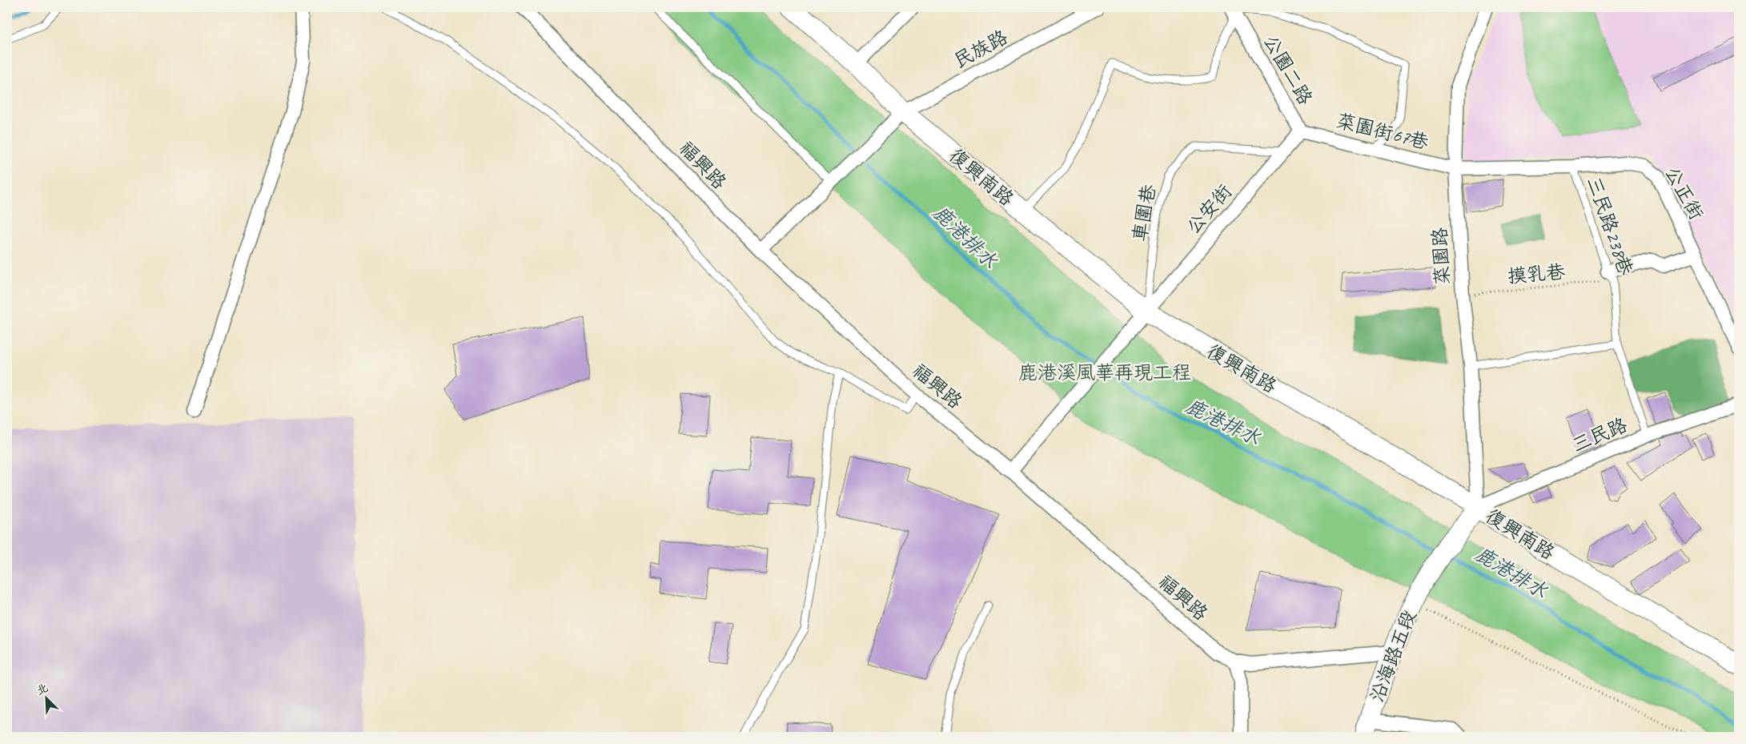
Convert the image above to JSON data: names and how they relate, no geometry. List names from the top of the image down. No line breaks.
{"streets":{"street":["民族路","公園二路","菜園街67巷","福興路","復興南路","公正街","公安街","菜園路","三民路","沿海路五段"],"lane":["車圍巷","三民路238巷"],"path":["摸乳巷"]},"crossings":[["民族路","福興路"],["民族路","復興南路"],["公園二路","菜園街67巷"],["公園二路","公安街"],["菜園街67巷","公正街"],["菜園街67巷","公安街"],["菜園街67巷","菜園路"],["福興路","公安街"],["福興路","沿海路五段"],["復興南路","公安街"],["復興南路","車圍巷"],["復興南路","菜園路"],["復興南路","三民路"],["復興南路","沿海路五段"],["公正街","三民路238巷"],["公正街","菜園路"],["公安街","車圍巷"],["三民路238巷","摸乳巷"],["三民路238巷","三民路"],["菜園路","摸乳巷"],["菜園路","三民路"],["菜園路","沿海路五段"],["三民路","沿海路五段"]],"water":["鹿港排水"],"parks":["鹿港溪風華再現工程"],"north":"top left"}
